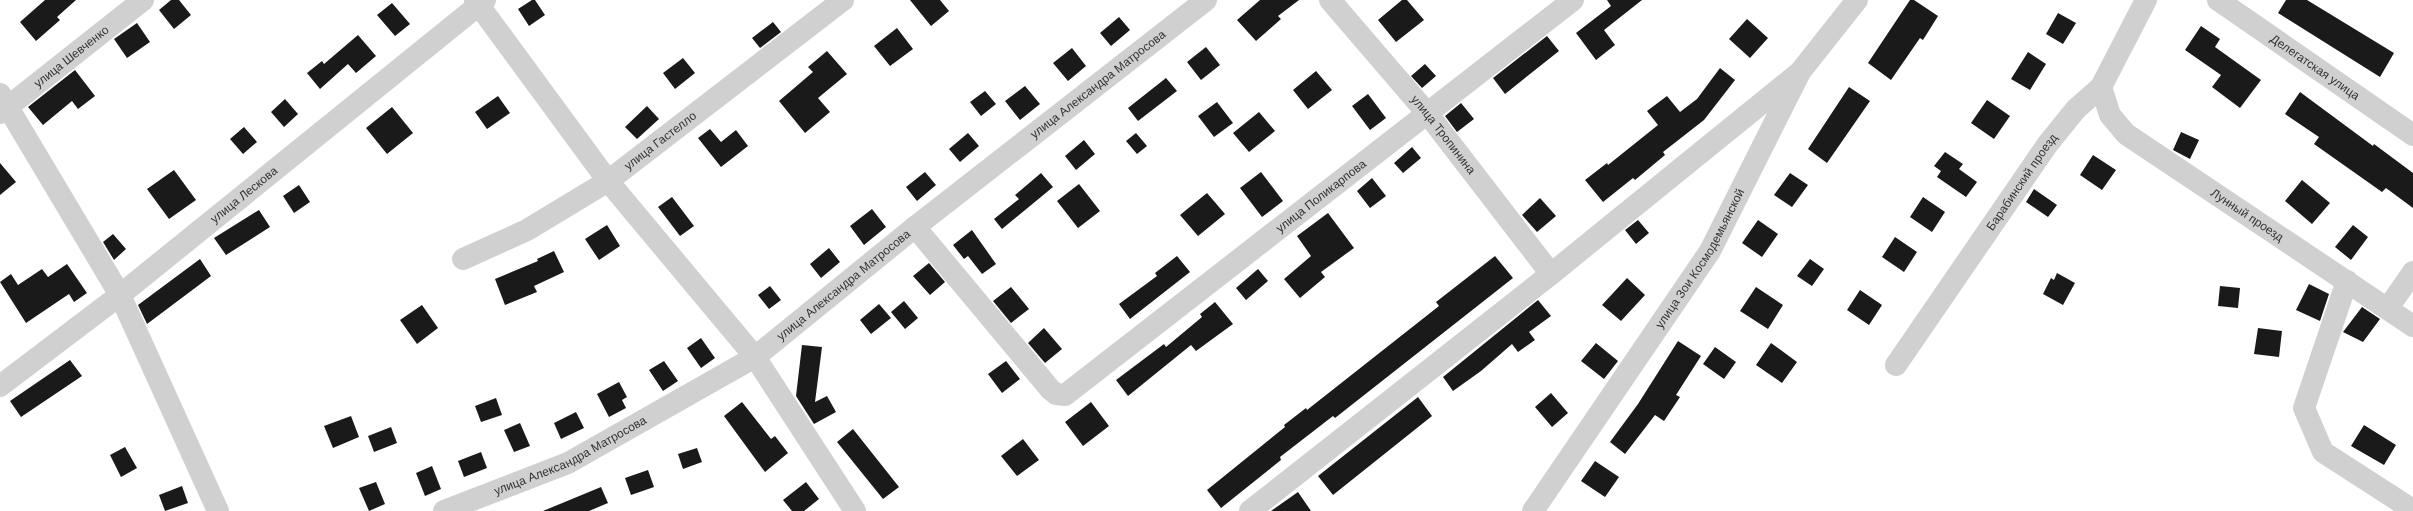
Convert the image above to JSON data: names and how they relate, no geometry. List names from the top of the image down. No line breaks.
{"streets":{"street":["улица Шевченко","Делегатская улица","улица Александра Матросова","улица Тропинина","улица Гастелло","Барабинский проезд","улица Лескова","улица Поликарпова","Лунный проезд","улица Зои Космодемьянской"]},"crossings":[["улица Александра Матросова","улица Поликарпова"],["улица Тропинина","улица Поликарпова"],["Барабинский проезд","Лунный проезд"]]}
